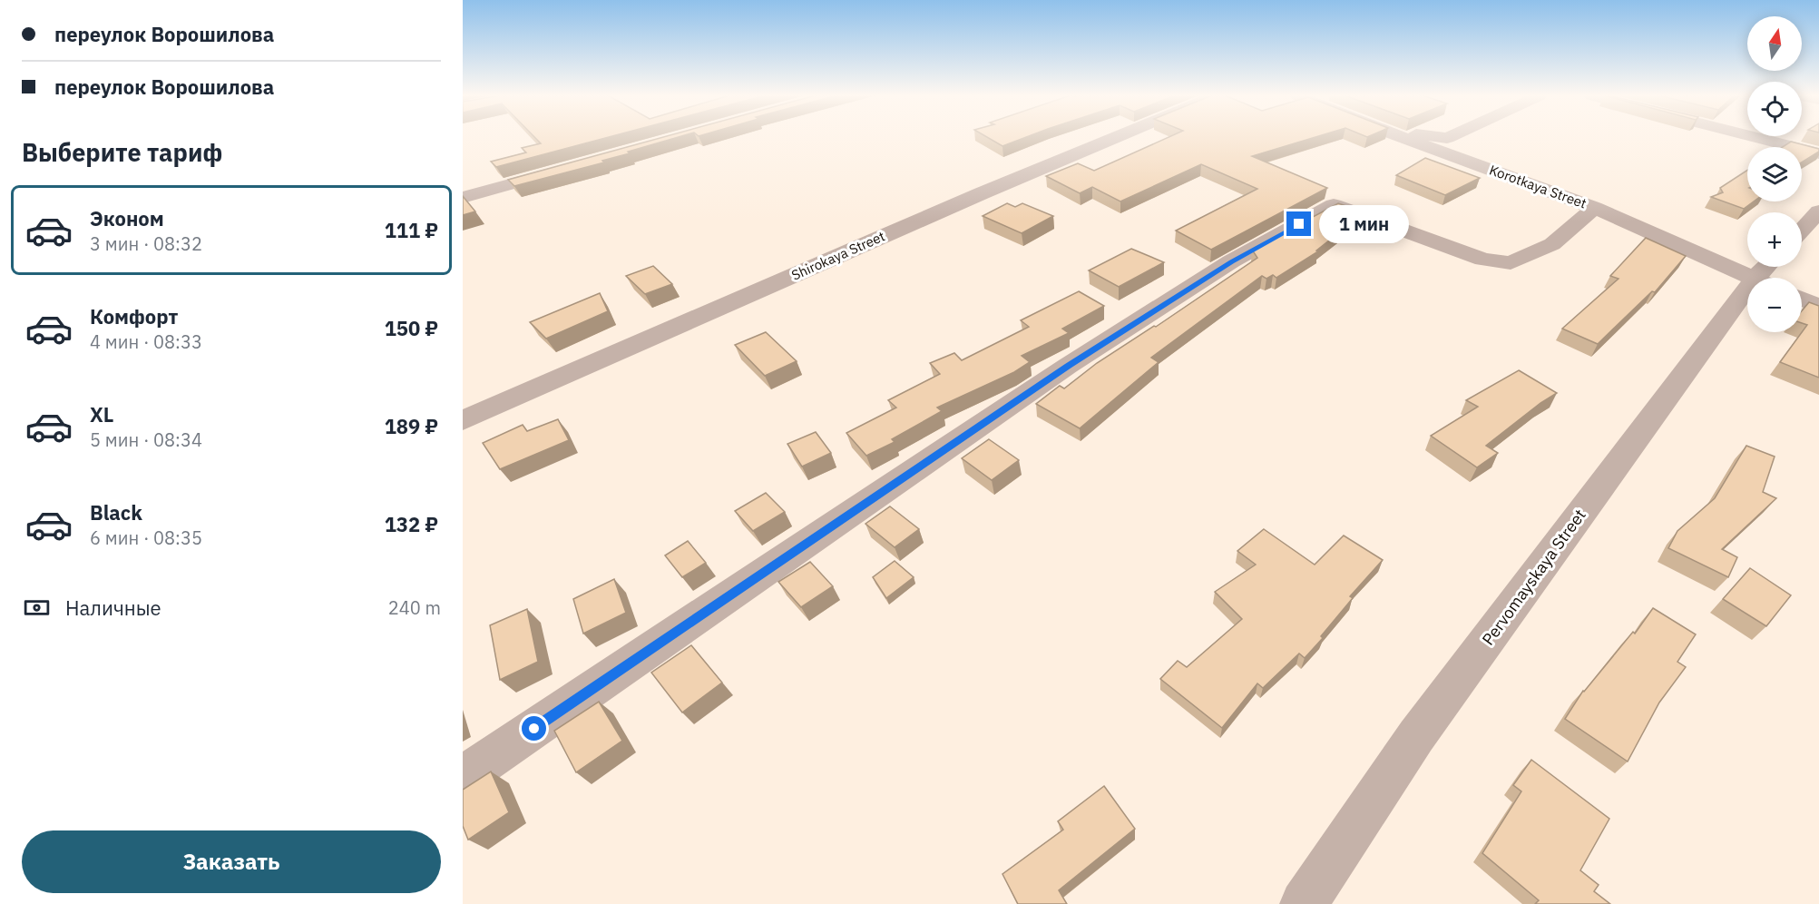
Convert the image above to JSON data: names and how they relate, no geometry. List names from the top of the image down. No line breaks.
{"streets":{"street":["Korotkaya Street","Shirokaya Street","Pervomayskaya Street"]},"crossings":[["Korotkaya Street","Pervomayskaya Street"]],"north":"top","page":{"banner":["переулок Ворошилова","переулок Ворошилова"],"map_buttons":["+","−"],"heading":"Выберите тариф","list":[{"name":"Эконом","note":"3 мин · 08:32","value":"111 ₽"},{"name":"Комфорт","note":"4 мин · 08:33","value":"150 ₽"},{"name":"XL","note":"5 мин · 08:34","value":"189 ₽"},{"name":"Black","note":"6 мин · 08:35","value":"132 ₽"}],"bubble":"1 мин","pay":["Наличные","240 m"],"buttons":"Заказать"}}
